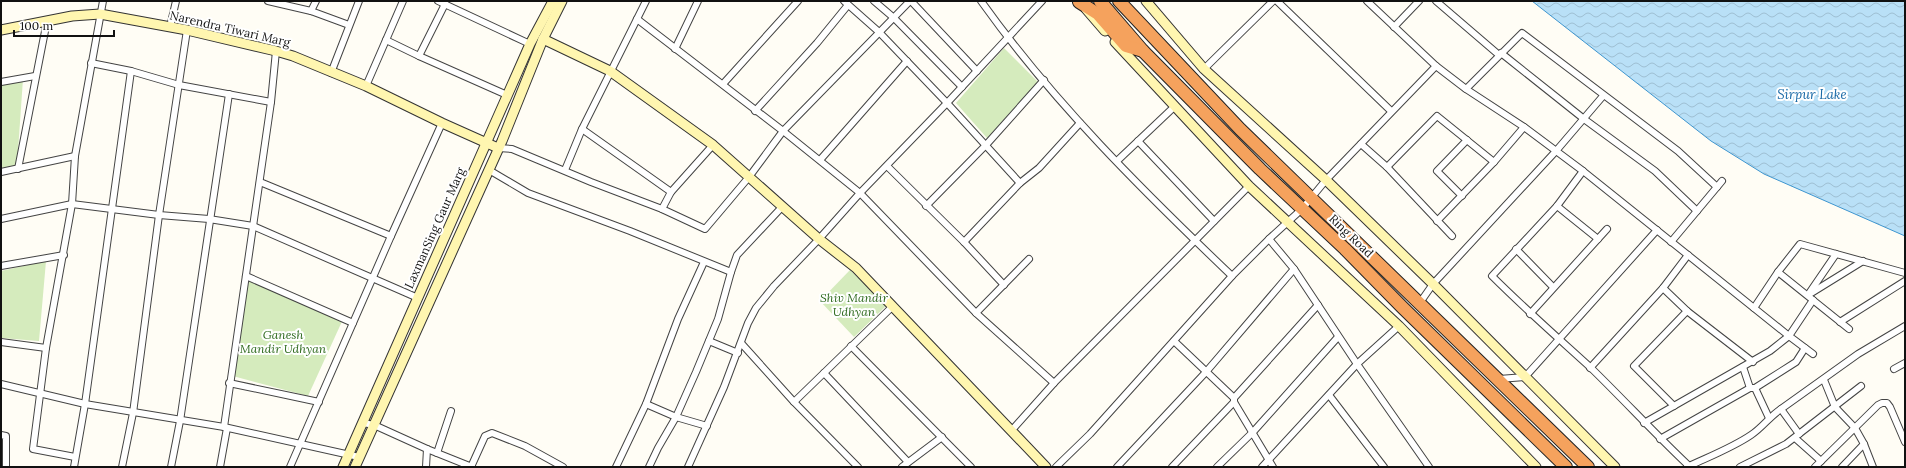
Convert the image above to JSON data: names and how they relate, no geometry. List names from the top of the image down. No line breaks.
{"streets":{"highway":["Ring Road"],"street":["Narendra Tiwari Marg","LaxmanSing Gaur Marg"]},"crossings":[["Narendra Tiwari Marg","LaxmanSing Gaur Marg"]],"water":["Sirpur Lake"],"parks":["Shiv Mandir Udhyan","Ganesh Mandir Udhyan"],"scale_bar":"100 m"}
